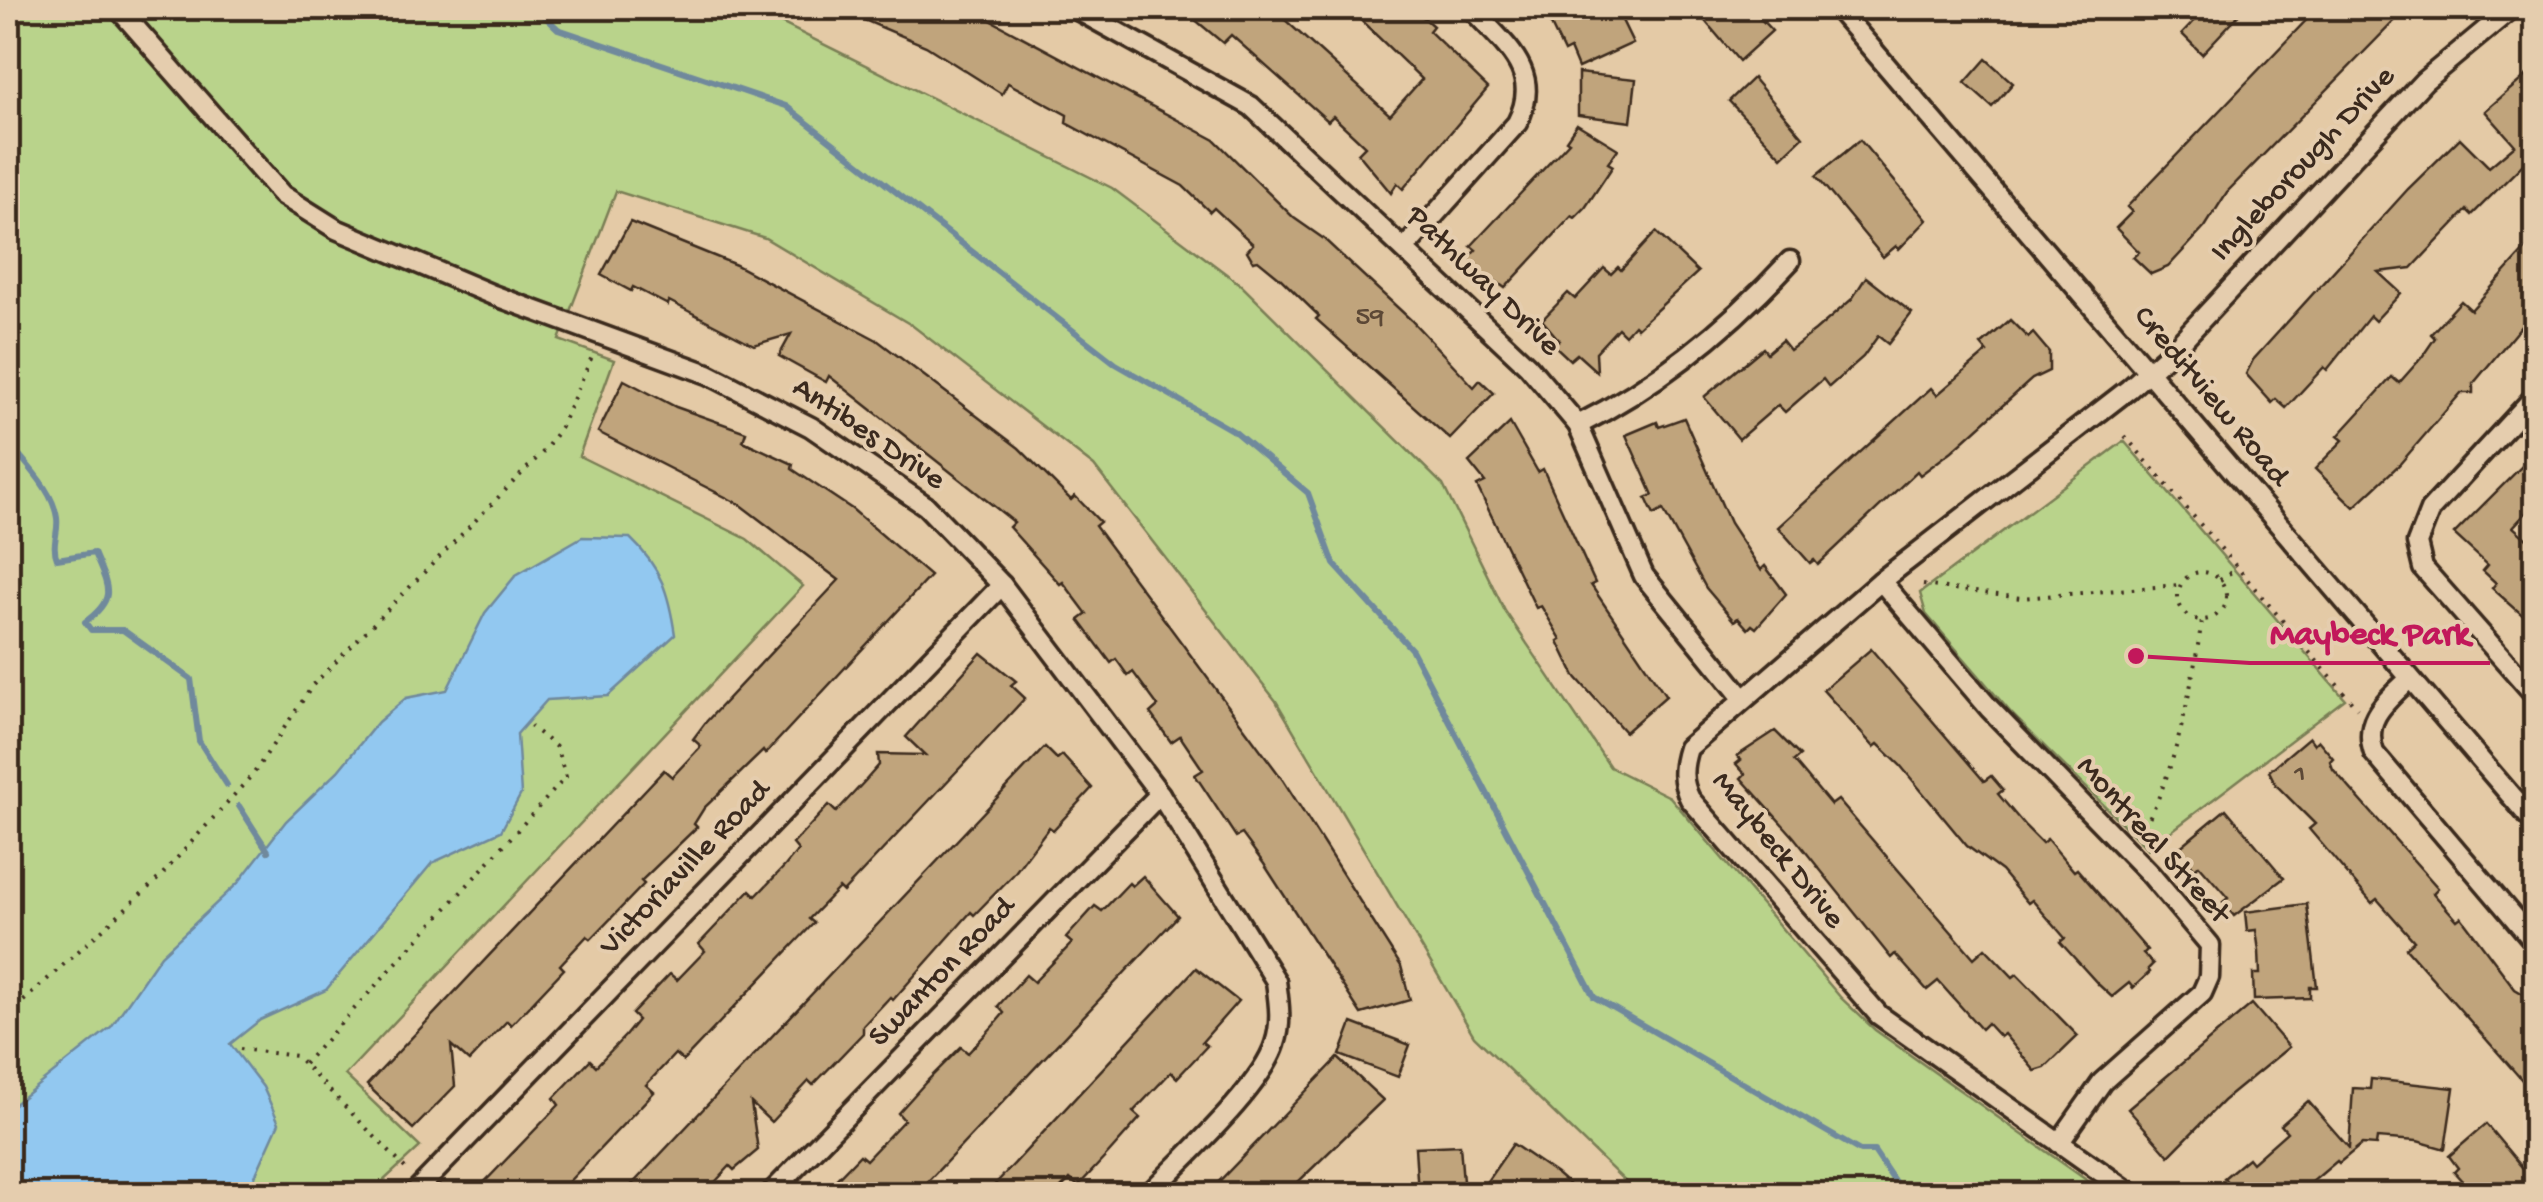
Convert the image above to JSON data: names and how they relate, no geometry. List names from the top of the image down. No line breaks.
{"streets":{"street":["Ingleborough Drive","Pathway Drive","Creditview Road","Antibes Drive","Montreal Street","Maybeck Drive","Victoriaville Road","Swanton Road"]},"crossings":[["Ingleborough Drive","Creditview Road"],["Ingleborough Drive","Maybeck Drive"],["Pathway Drive","Maybeck Drive"],["Creditview Road","Maybeck Drive"],["Antibes Drive","Victoriaville Road"],["Antibes Drive","Swanton Road"],["Montreal Street","Maybeck Drive"]],"places":["Maybeck Park"],"house_numbers":["59","1"]}
